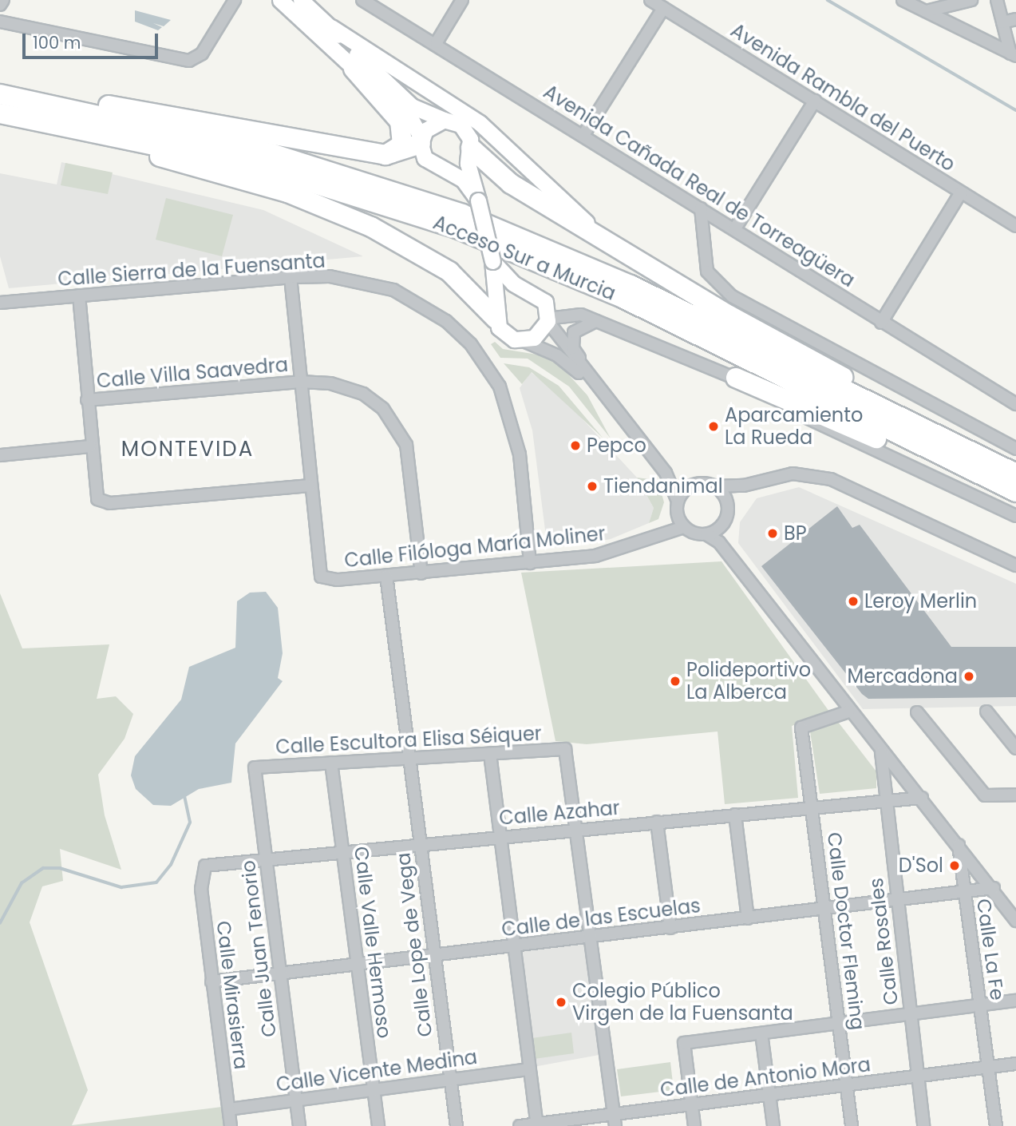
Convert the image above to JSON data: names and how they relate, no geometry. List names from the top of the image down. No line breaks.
{"streets":{"highway":["Acceso Sur a Murcia"],"street":["Avenida Rambla del Puerto","Avenida Cañada Real de Torreagüera","Calle Sierra de la Fuensanta","Calle Villa Saavedra","Calle Filóloga María Moliner","Calle Escultora Elisa Séiquer","Calle Azahar","Calle de las Escuelas","Calle Doctor Fleming","Calle Rosales","Calle Valle Hermoso","Calle Lope de Vega","Calle Juan Tenorio","Calle La Fe","Calle Mirasierra","Calle Vicente Medina","Calle de Antonio Mora"]},"crossings":[["Calle Sierra de la Fuensanta","Calle Filóloga María Moliner"],["Calle Villa Saavedra","Calle Filóloga María Moliner"],["Calle Filóloga María Moliner","Calle Lope de Vega"],["Calle Escultora Elisa Séiquer","Calle Azahar"],["Calle Escultora Elisa Séiquer","Calle Valle Hermoso"],["Calle Escultora Elisa Séiquer","Calle Lope de Vega"],["Calle Escultora Elisa Séiquer","Calle Juan Tenorio"],["Calle Azahar","Calle Doctor Fleming"],["Calle Azahar","Calle Rosales"],["Calle Azahar","Calle Valle Hermoso"],["Calle Azahar","Calle Lope de Vega"],["Calle Azahar","Calle Juan Tenorio"],["Calle Azahar","Calle Mirasierra"],["Calle de las Escuelas","Calle Doctor Fleming"],["Calle de las Escuelas","Calle Rosales"],["Calle de las Escuelas","Calle Valle Hermoso"],["Calle de las Escuelas","Calle Lope de Vega"],["Calle de las Escuelas","Calle Juan Tenorio"],["Calle de las Escuelas","Calle La Fe"],["Calle de las Escuelas","Calle Mirasierra"],["Calle Doctor Fleming","Calle de Antonio Mora"],["Calle Rosales","Calle de Antonio Mora"],["Calle Valle Hermoso","Calle Vicente Medina"],["Calle Lope de Vega","Calle Vicente Medina"],["Calle Juan Tenorio","Calle Vicente Medina"],["Calle La Fe","Calle de Antonio Mora"],["Calle Mirasierra","Calle Vicente Medina"]],"districts":["MONTEVIDA"],"places":["Aparcamiento La Rueda","Pepco","Tiendanimal","BP","Leroy Merlin","Mercadona","Polideportivo La Alberca","D'Sol","Colegio Público Virgen de la Fuensanta"],"scale_bar":"100 m"}
